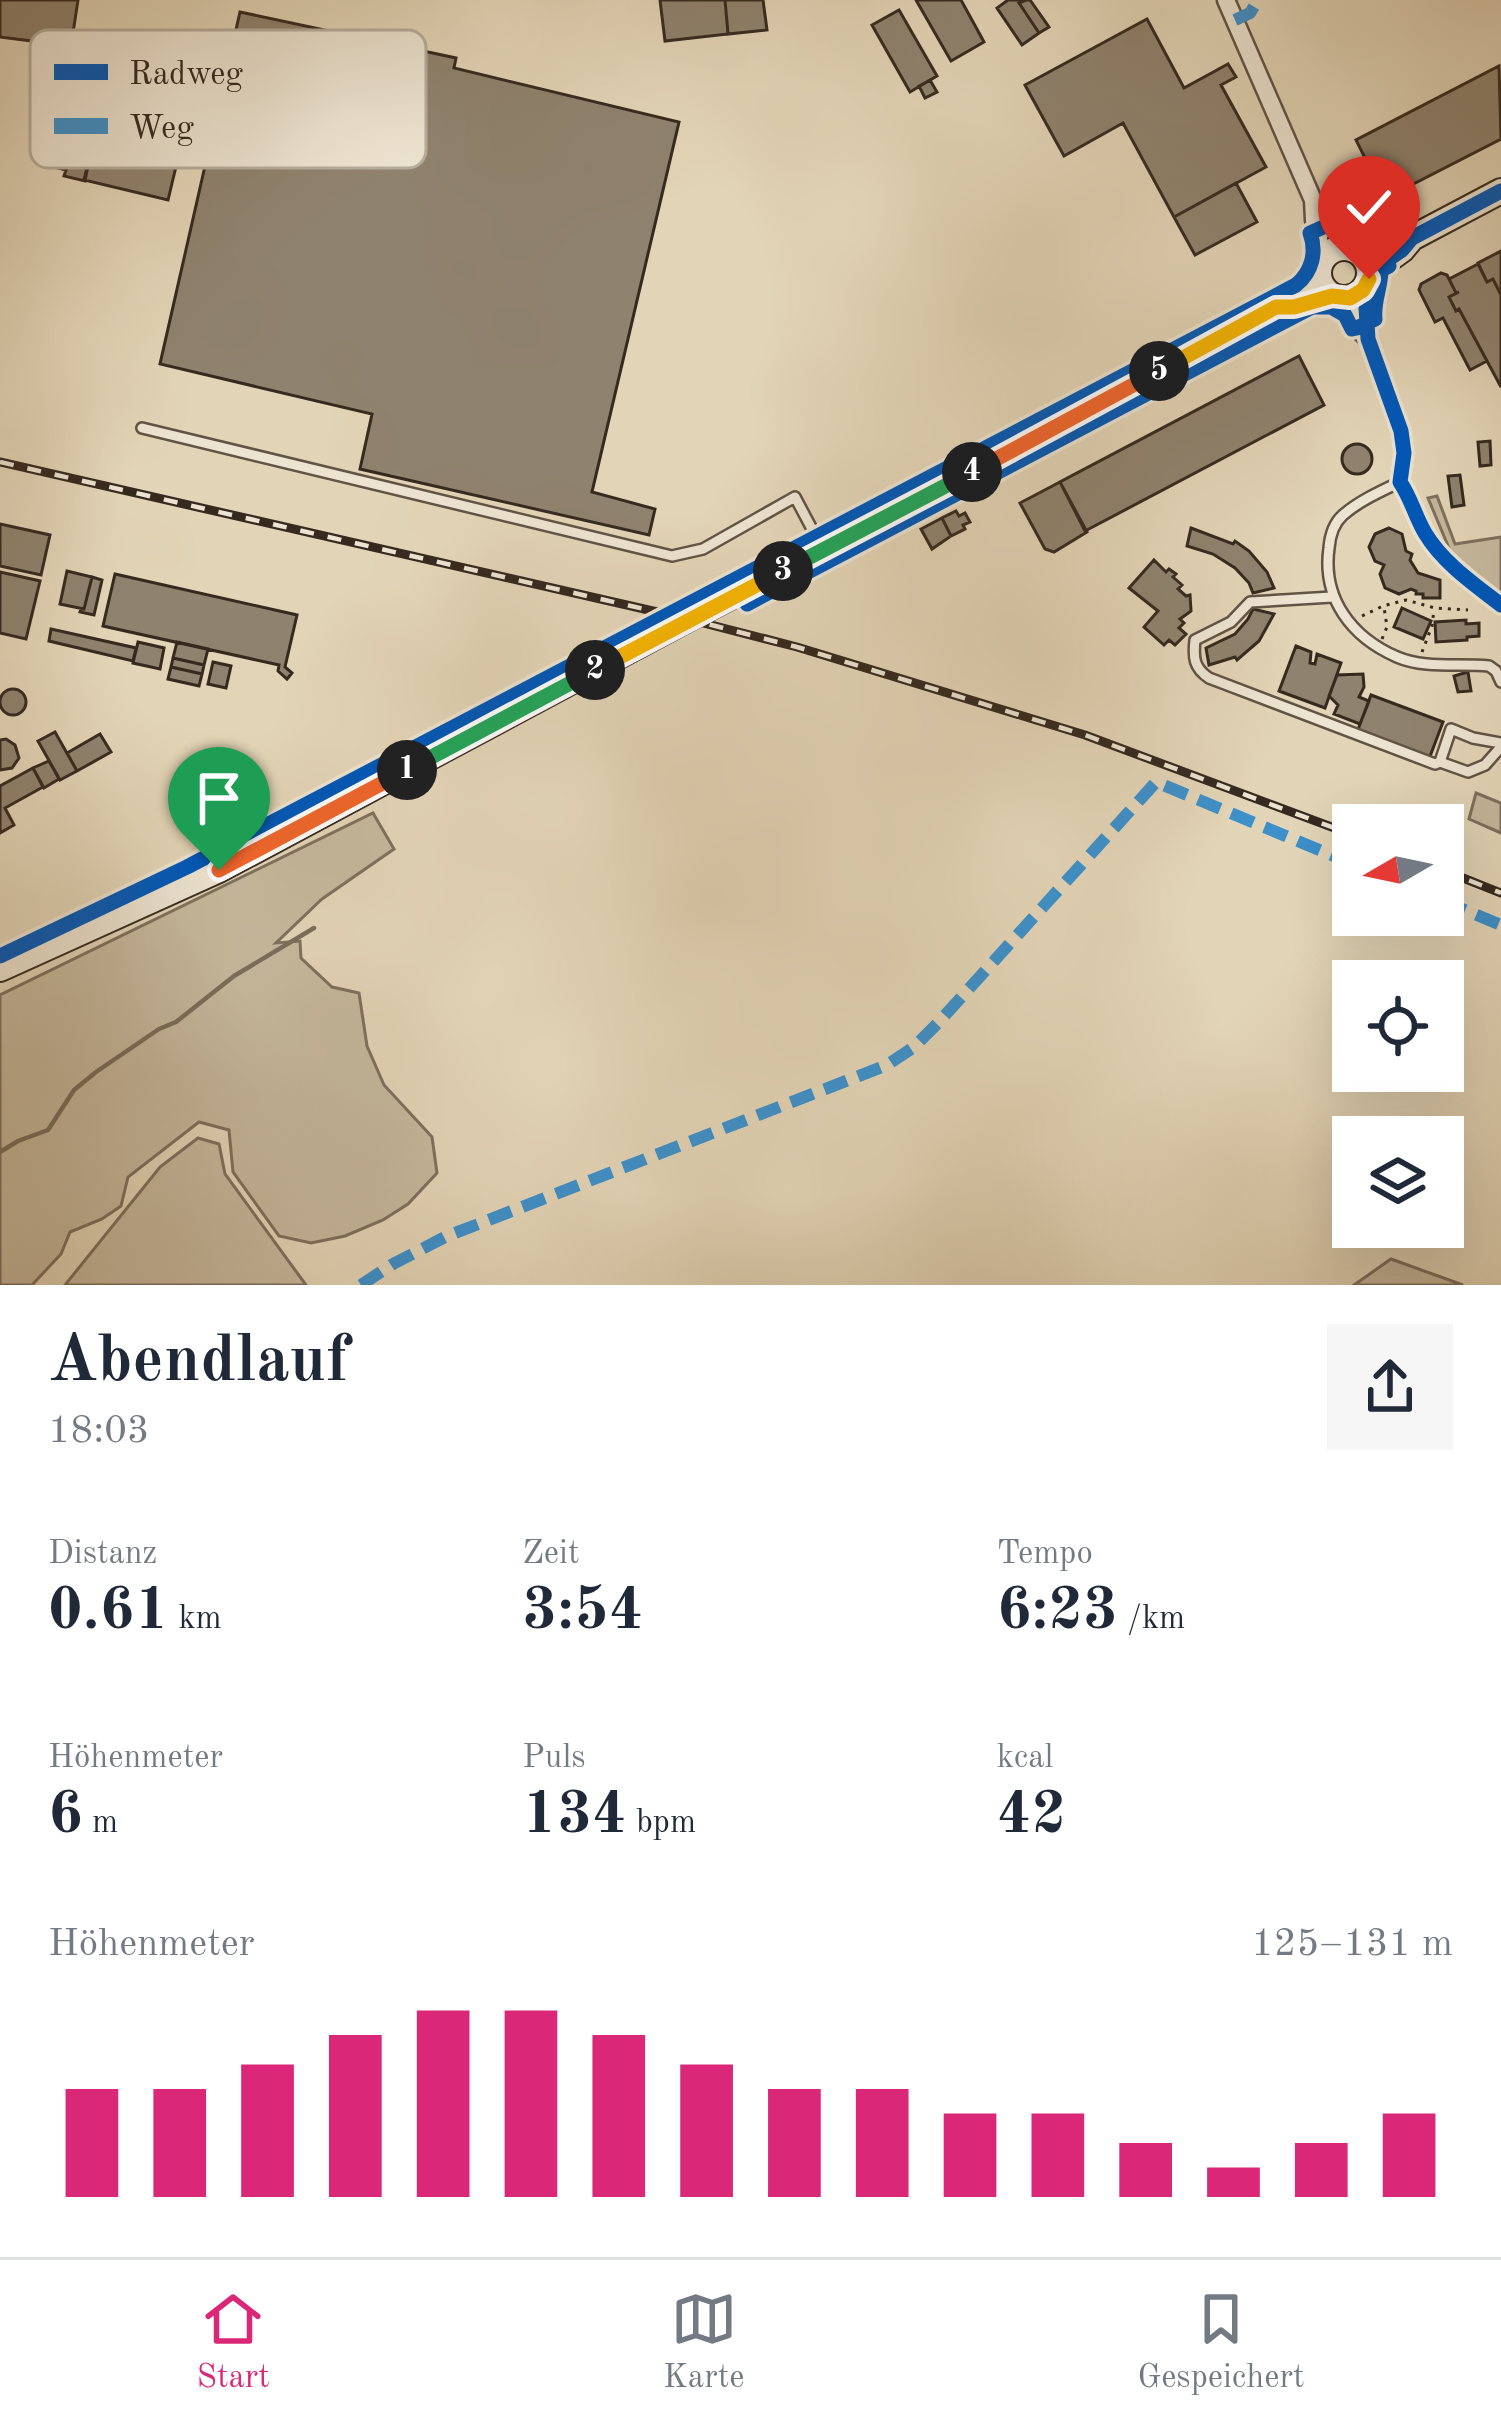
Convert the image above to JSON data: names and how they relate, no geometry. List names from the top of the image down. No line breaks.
{"legend":["Radweg","Weg"],"north":"left","page":{"pins":["5","4","3","2","1"],"heading":["Abendlauf","18:03"],"stats":[["Distanz","0.61 km"],["Zeit","3:54"],["Tempo","6:23 /km"],["Höhenmeter","6 m"],["Puls","134 bpm"],["kcal","42"]],"chart":["Höhenmeter","125–131 m"],"tabs":["Start","Karte","Gespeichert"]}}
